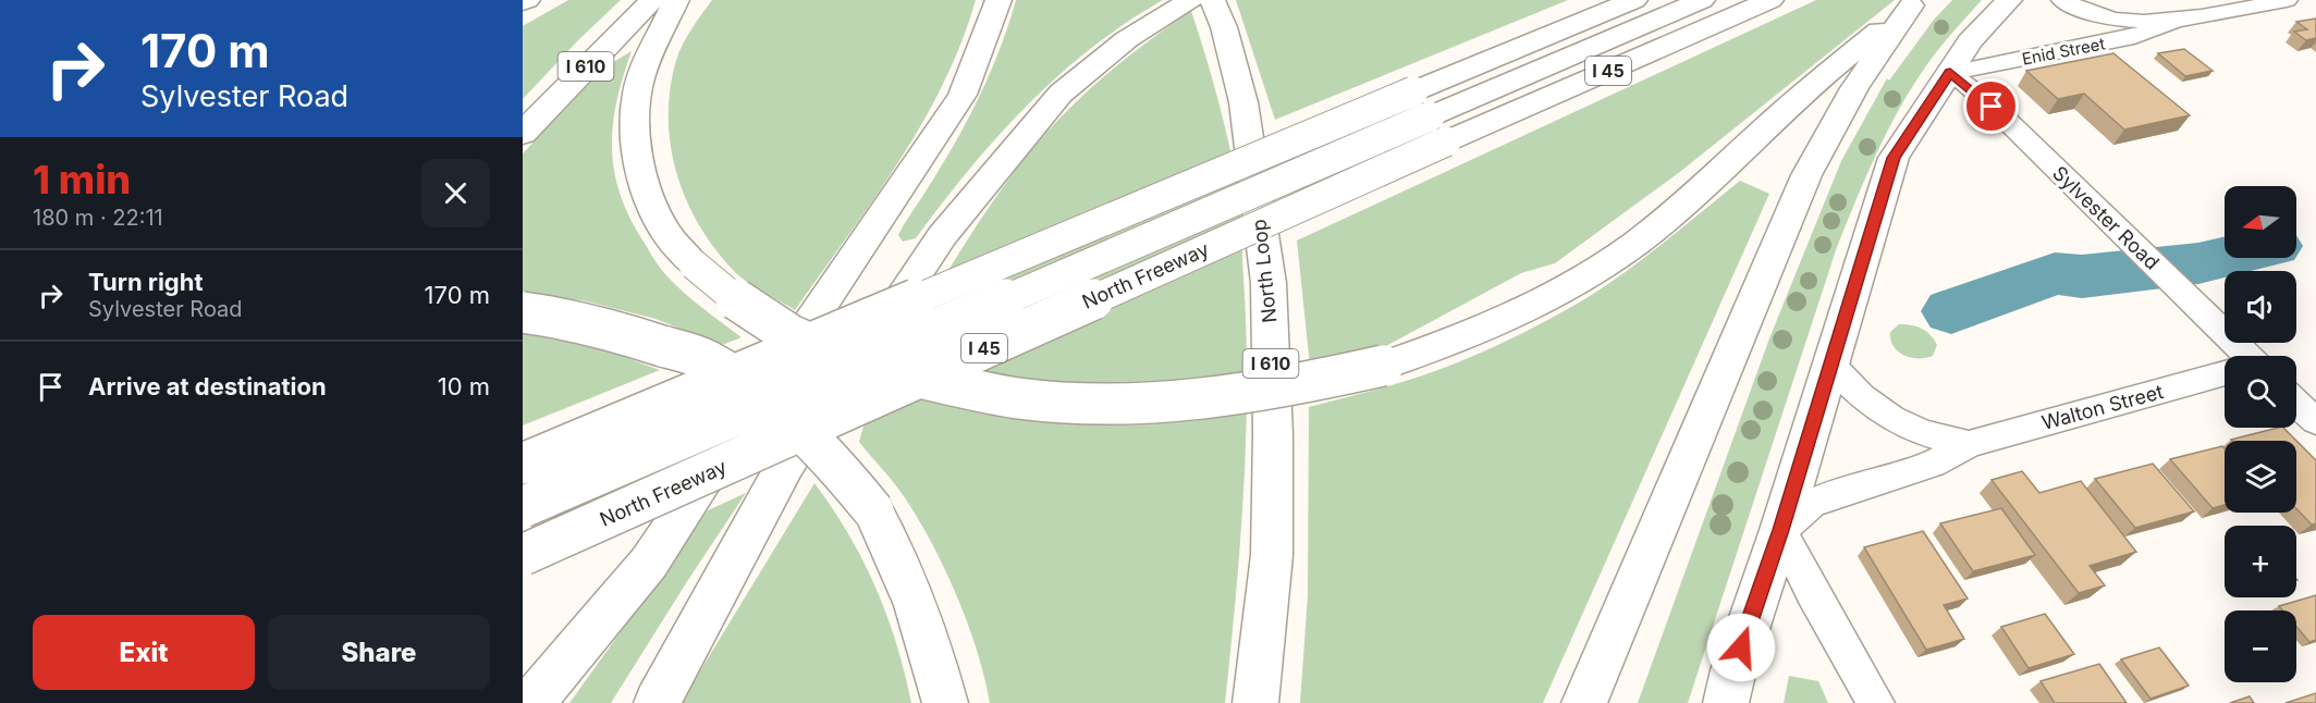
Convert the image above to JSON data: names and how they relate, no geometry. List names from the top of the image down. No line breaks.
{"streets":{"main road":["I 610","I 45","North Loop","North Freeway"],"street":["Enid Street","Sylvester Road","Walton Street"]},"crossings":[["Enid Street","Sylvester Road"]],"north":"left","page":{"turn":["170 m","Sylvester Road"],"heading":["1 min","180 m · 22:11"],"map_buttons":["+","−"],"list":[{"name":"Turn right","note":"Sylvester Road","value":"170 m"},{"name":"Arrive at destination","value":"10 m"}],"buttons":["Exit","Share"]}}
